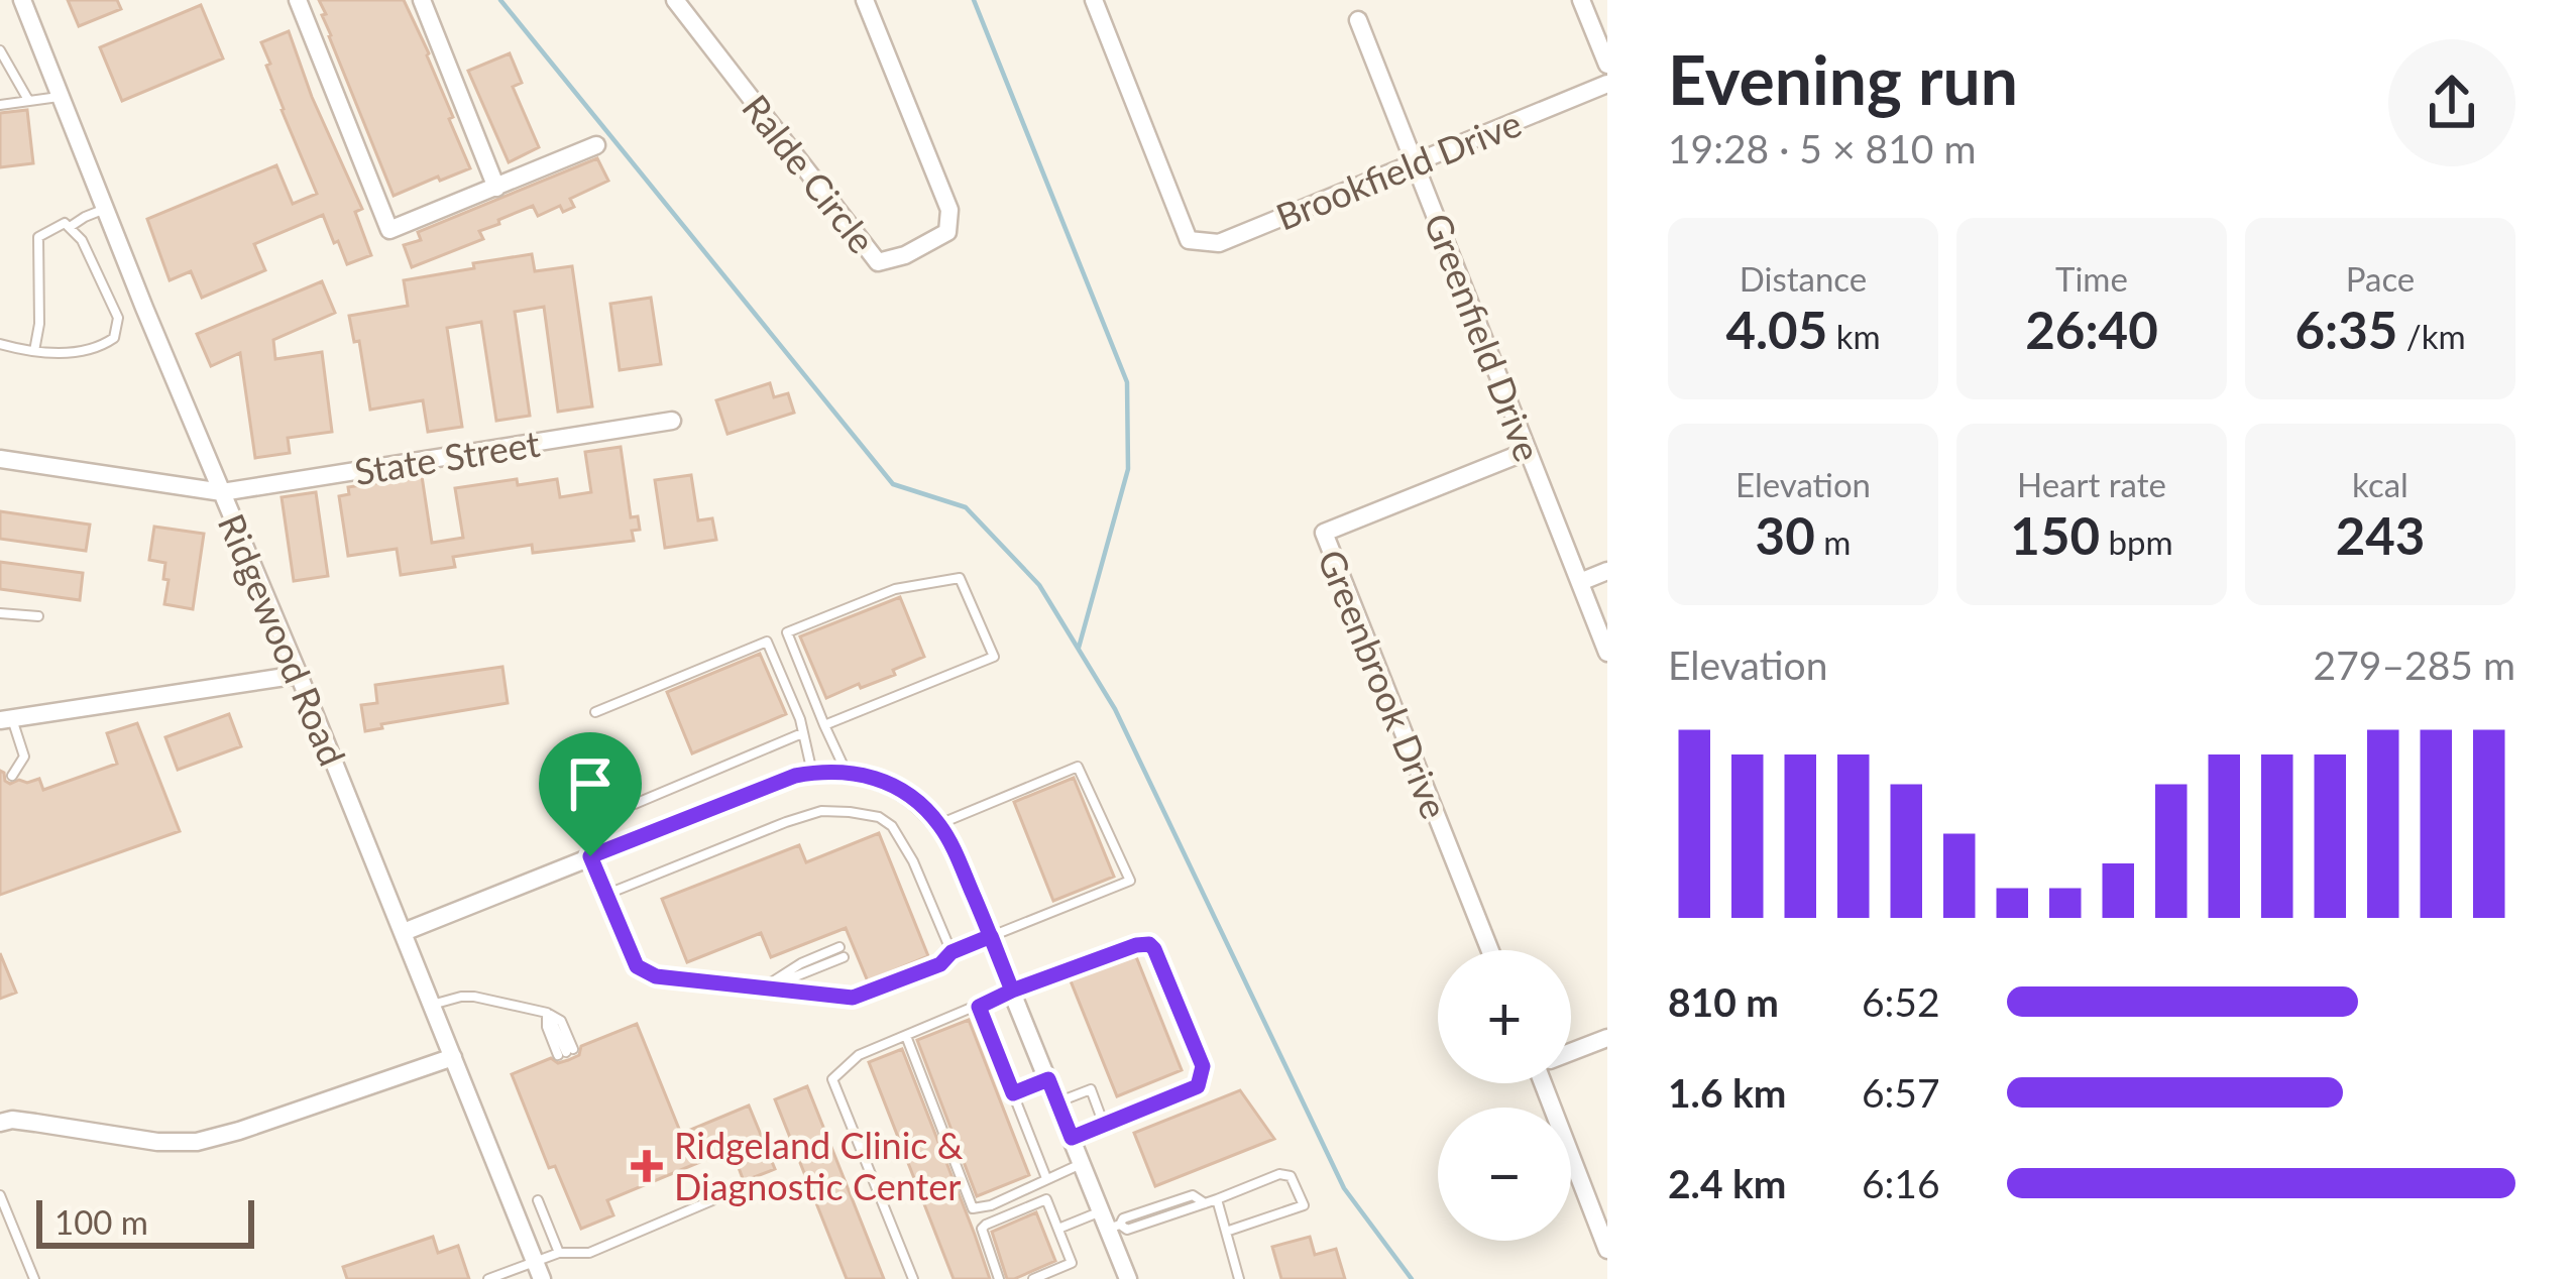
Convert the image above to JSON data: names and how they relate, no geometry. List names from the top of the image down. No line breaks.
{"streets":{"street":["Brookfield Drive","Ralde Circle","Greenfield Drive","State Street","Ridgewood Road","Greenbrook Drive"]},"crossings":[["Brookfield Drive","Greenfield Drive"],["Greenfield Drive","Greenbrook Drive"],["State Street","Ridgewood Road"]],"places":{"health":["Ridgeland Clinic & Diagnostic Center"]},"scale_bar":"100 m","page":{"heading":["Evening run","19:28 · 5 × 810 m"],"stats":[["Distance","4.05 km"],["Time","26:40"],["Pace","6:35 /km"],["Elevation","30 m"],["Heart rate","150 bpm"],["kcal","243"]],"chart":["Elevation","279–285 m"],"map_buttons":["+","−"],"list":[{"name":"810 m","note":"6:52"},{"name":"1.6 km","note":"6:57"},{"name":"2.4 km","note":"6:16"}],"scale":"100 m"}}
